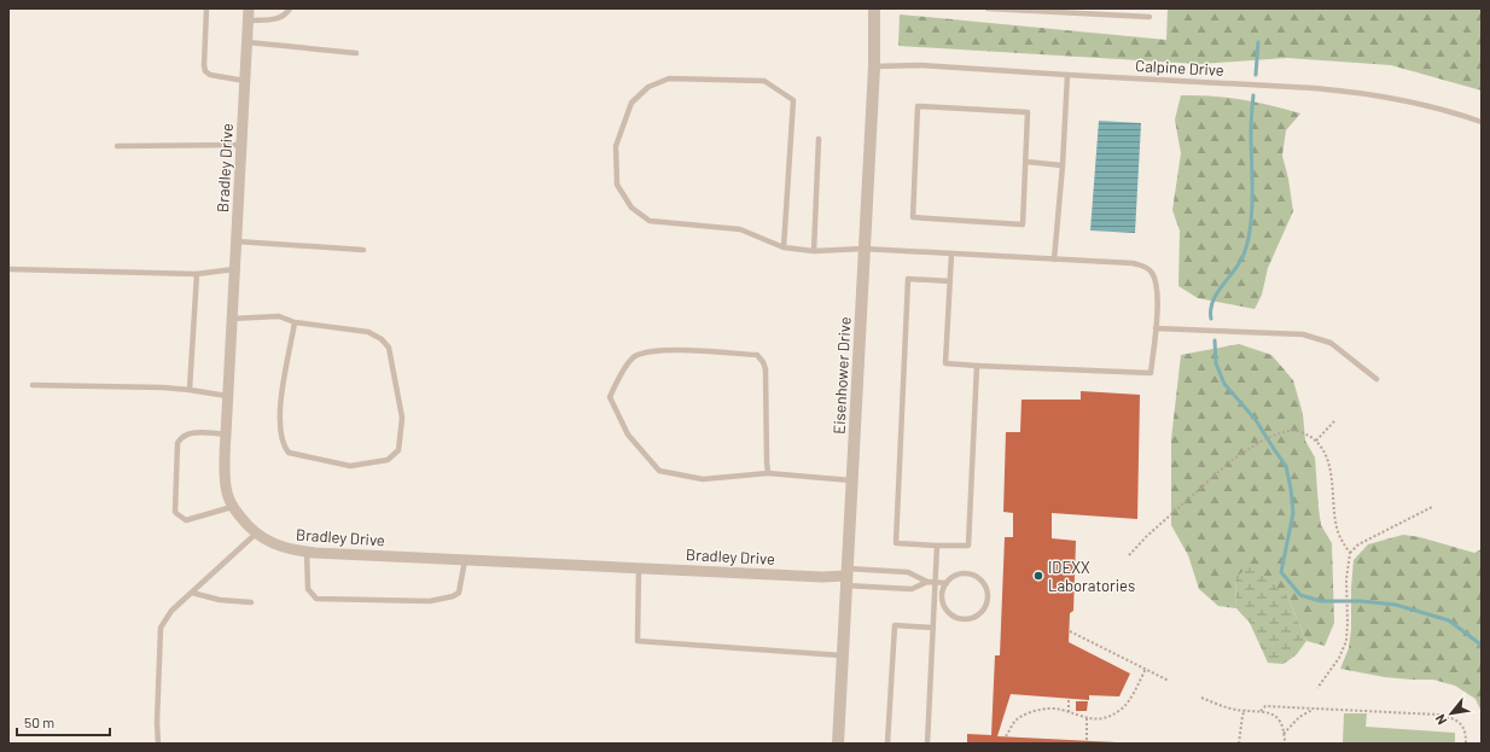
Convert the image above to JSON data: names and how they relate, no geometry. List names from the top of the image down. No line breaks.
{"streets":{"street":["Bradley Drive","Eisenhower Drive"],"lane":["Calpine Drive"]},"crossings":[["Calpine Drive","Eisenhower Drive"],["Bradley Drive","Eisenhower Drive"]],"places":["IDEXX Laboratories"],"scale_bar":"50 m","north":"bottom left"}
